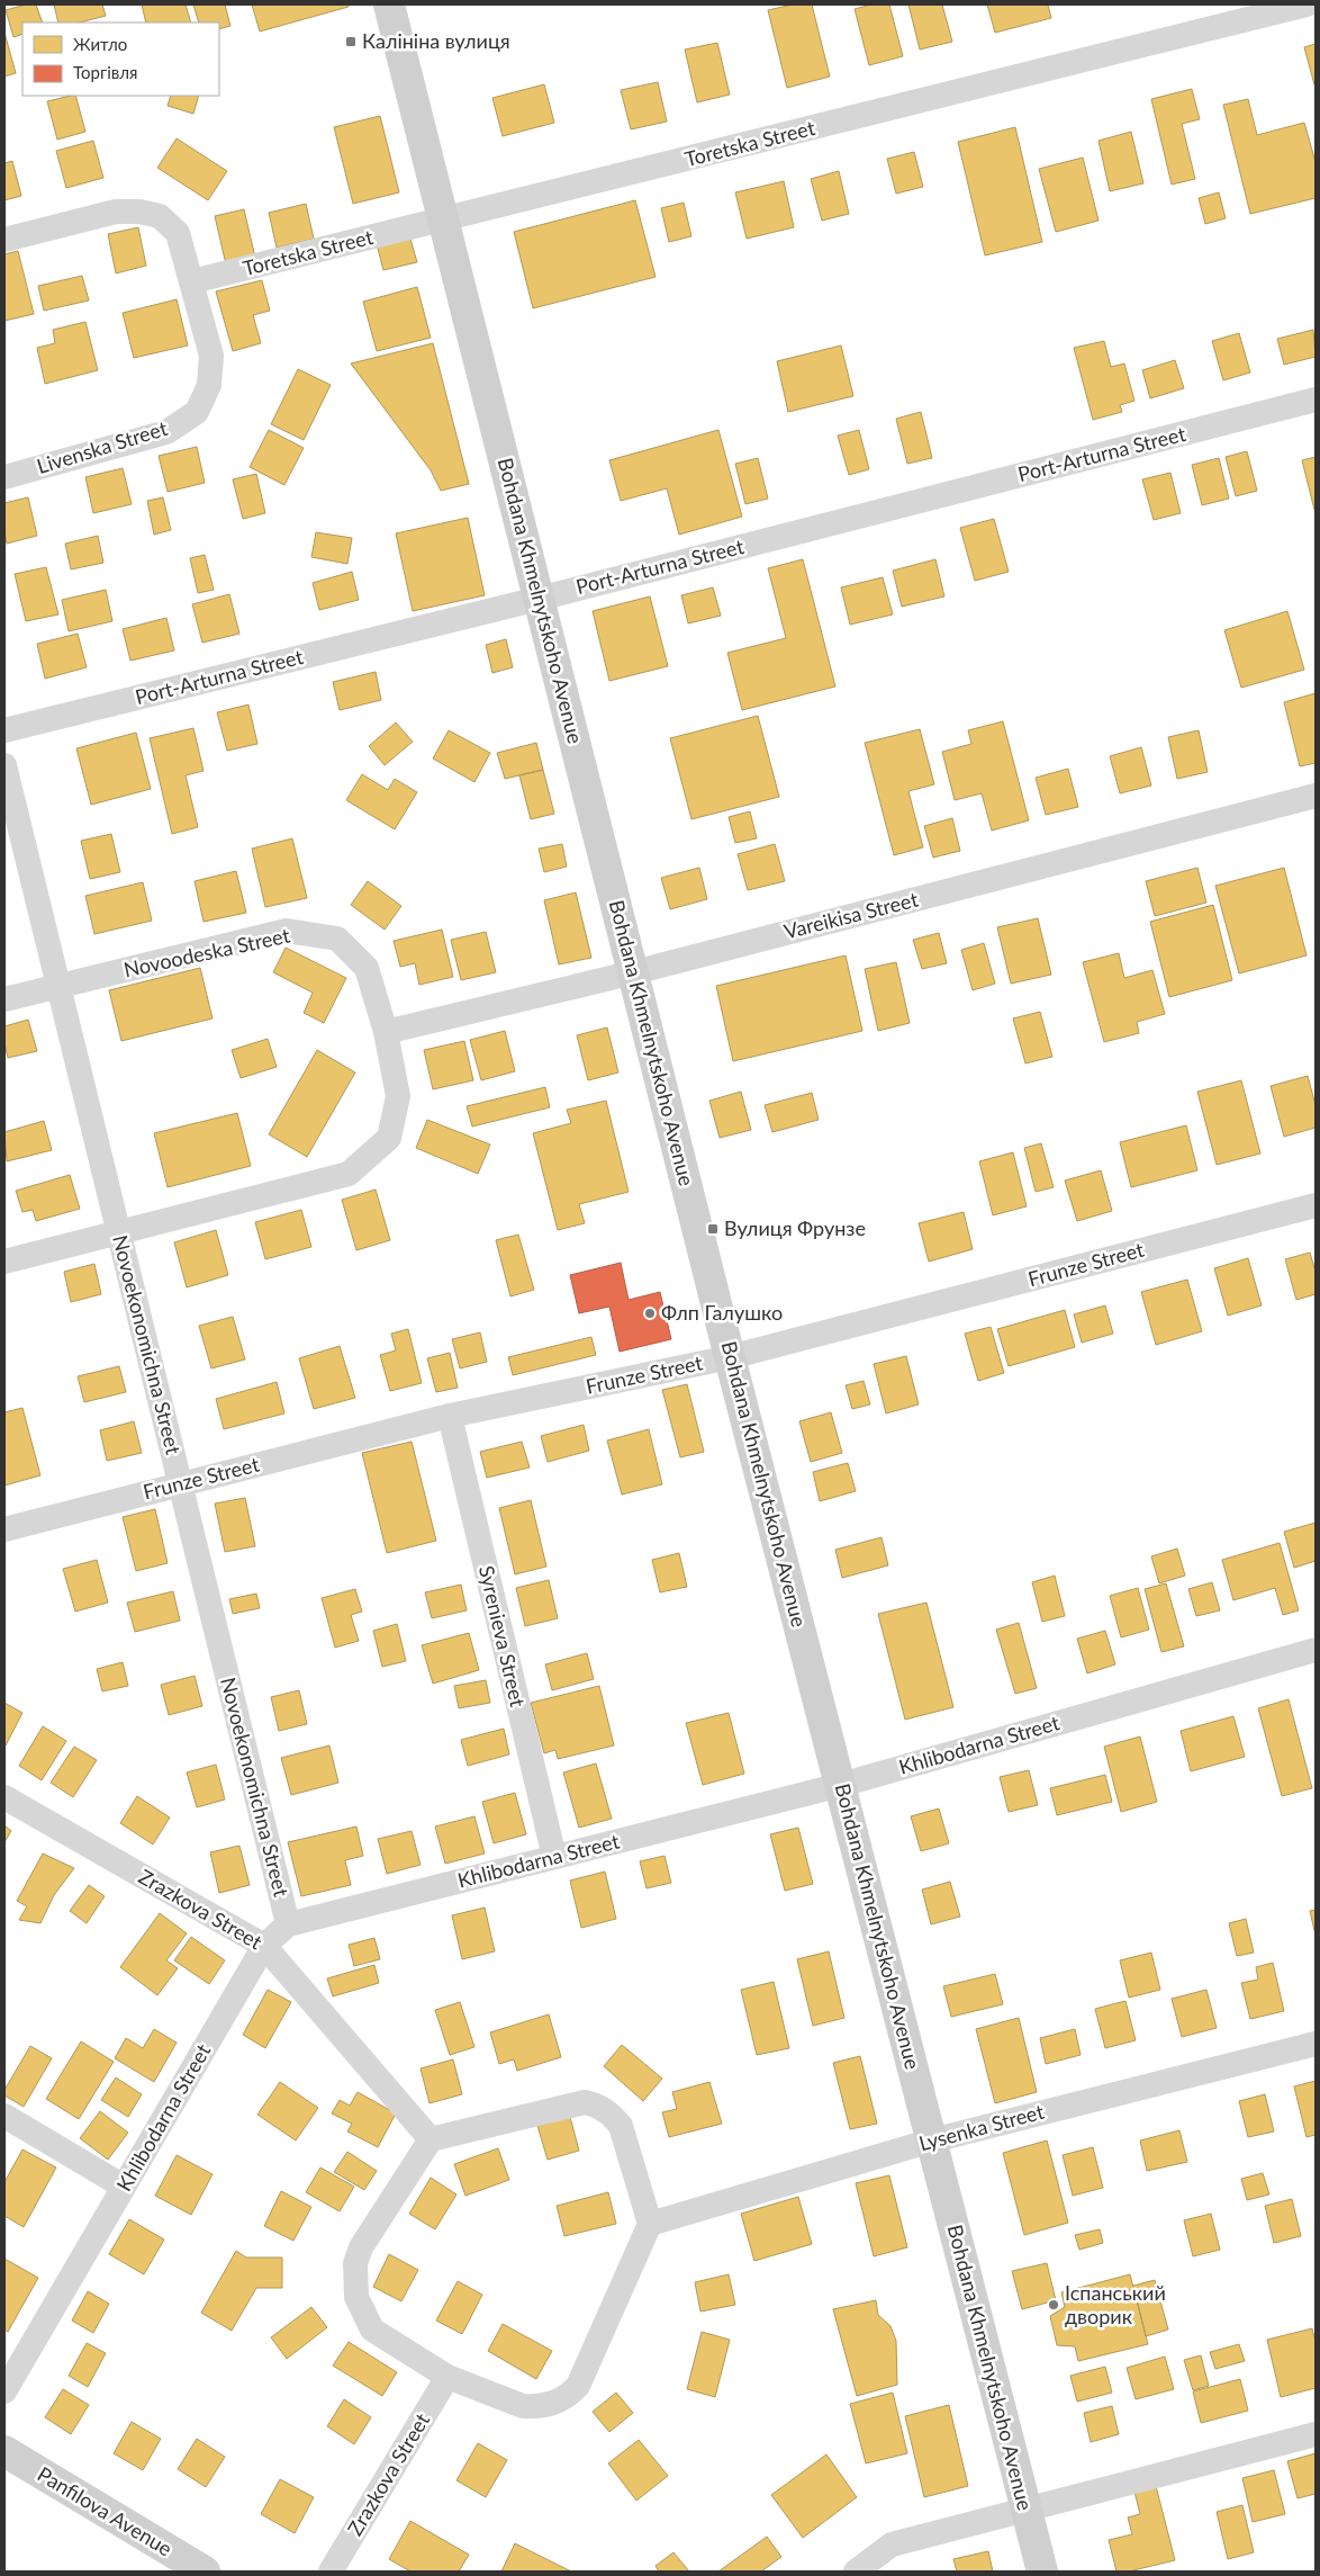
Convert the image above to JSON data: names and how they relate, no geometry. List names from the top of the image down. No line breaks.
{"streets":{"main road":["Bohdana Khmelnytskoho Avenue","Panfilova Avenue"],"street":["Toretska Street","Livenska Street","Port-Arturna Street","Vareikisa Street","Novoodeska Street","Frunze Street","Novoekonomichna Street","Syrenieva Street","Khlibodarna Street","Zrazkova Street","Lysenka Street"]},"crossings":[["Toretska Street","Livenska Street"],["Toretska Street","Bohdana Khmelnytskoho Avenue"],["Port-Arturna Street","Bohdana Khmelnytskoho Avenue"],["Bohdana Khmelnytskoho Avenue","Vareikisa Street"],["Bohdana Khmelnytskoho Avenue","Frunze Street"],["Bohdana Khmelnytskoho Avenue","Khlibodarna Street"],["Bohdana Khmelnytskoho Avenue","Lysenka Street"],["Vareikisa Street","Novoodeska Street"],["Novoodeska Street","Novoekonomichna Street"],["Frunze Street","Novoekonomichna Street"],["Frunze Street","Syrenieva Street"],["Novoekonomichna Street","Khlibodarna Street"],["Syrenieva Street","Khlibodarna Street"],["Khlibodarna Street","Zrazkova Street"]],"places":{"transit":["Калініна вулиця","Вулиця Фрунзе"],"other":["Флп Галушко","Іспанський дворик"]},"legend":["Житло","Торгівля"]}
